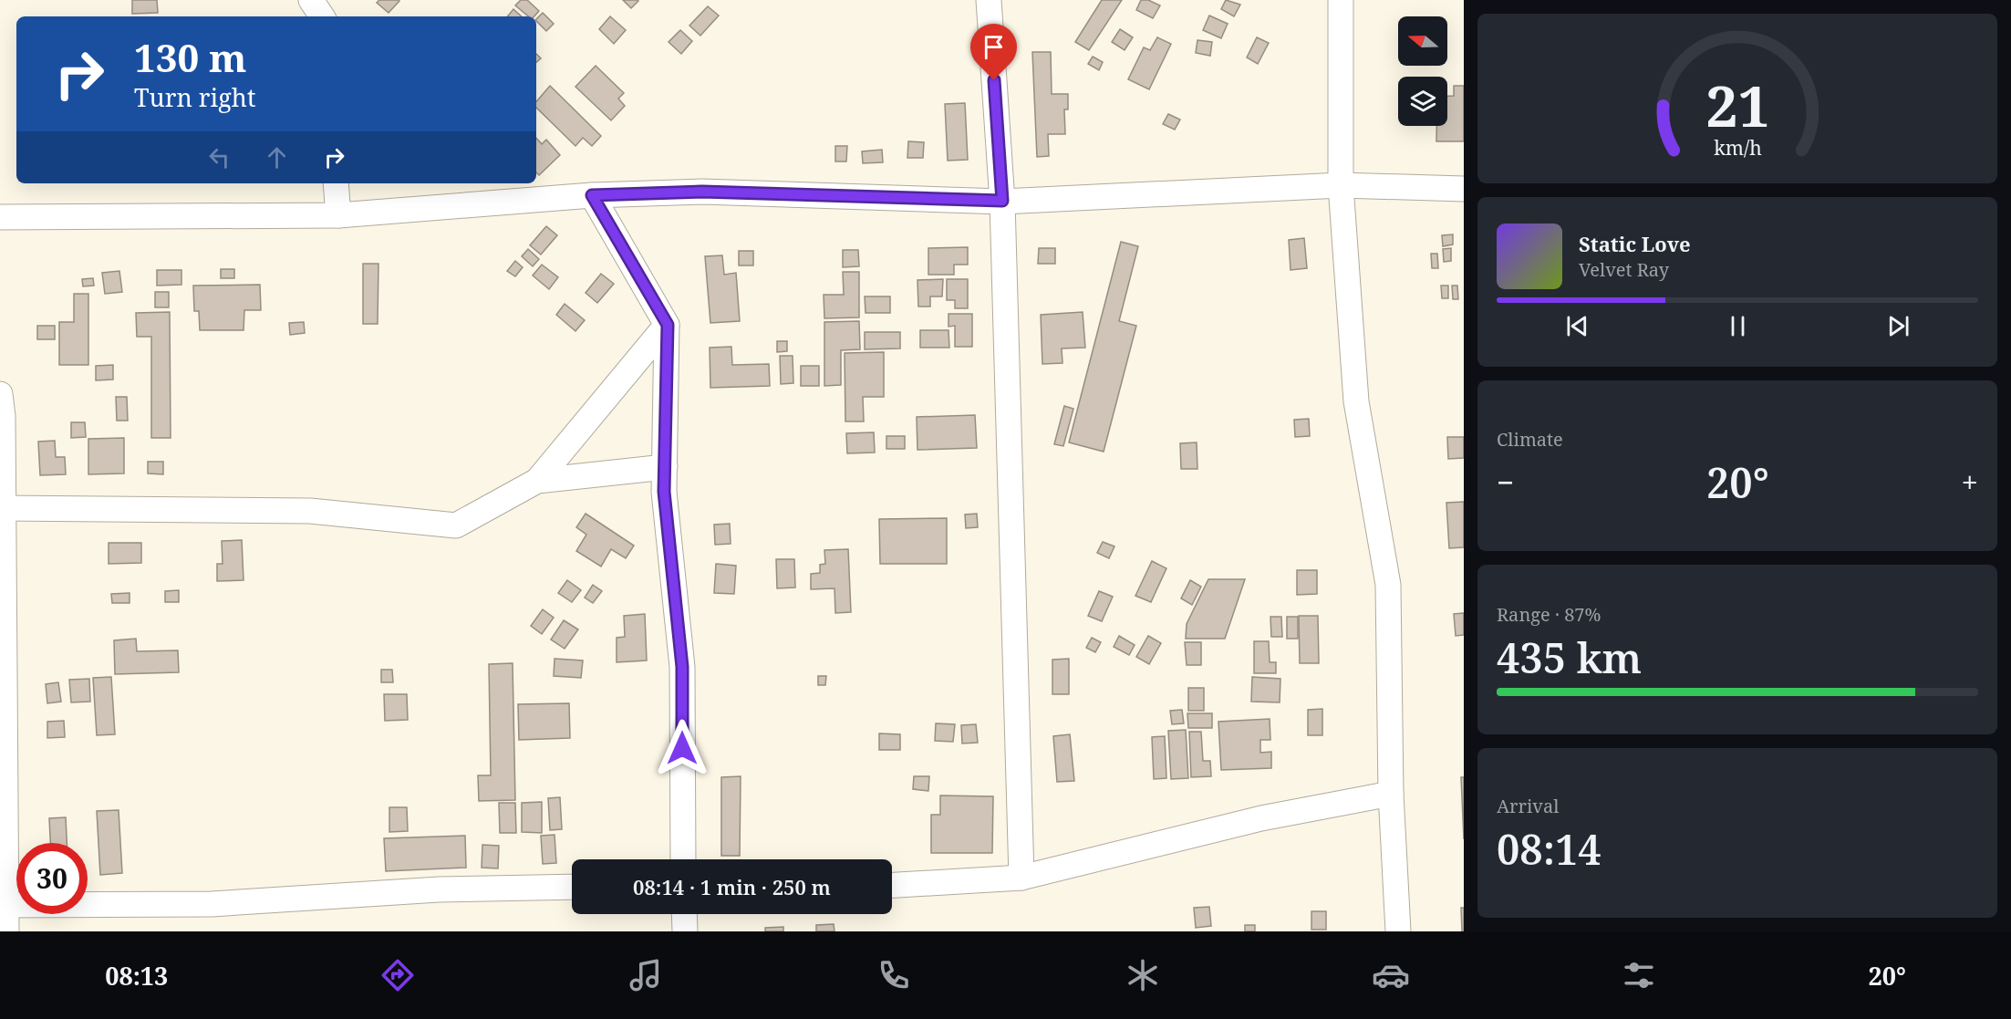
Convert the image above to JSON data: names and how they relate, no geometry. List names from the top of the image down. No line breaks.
{"north":"left","page":{"turn":["130 m","Turn right"],"song":["Static Love","Velvet Ray"],"tile":["Climate",["Range · 87%","435 km"],["Arrival","08:14"]],"heat":["−","20°","+"],"limit":"30","trip":"08:14 · 1 min · 250 m","tabs":["08:13","20°"],"gauge":["21","km/h"]}}
